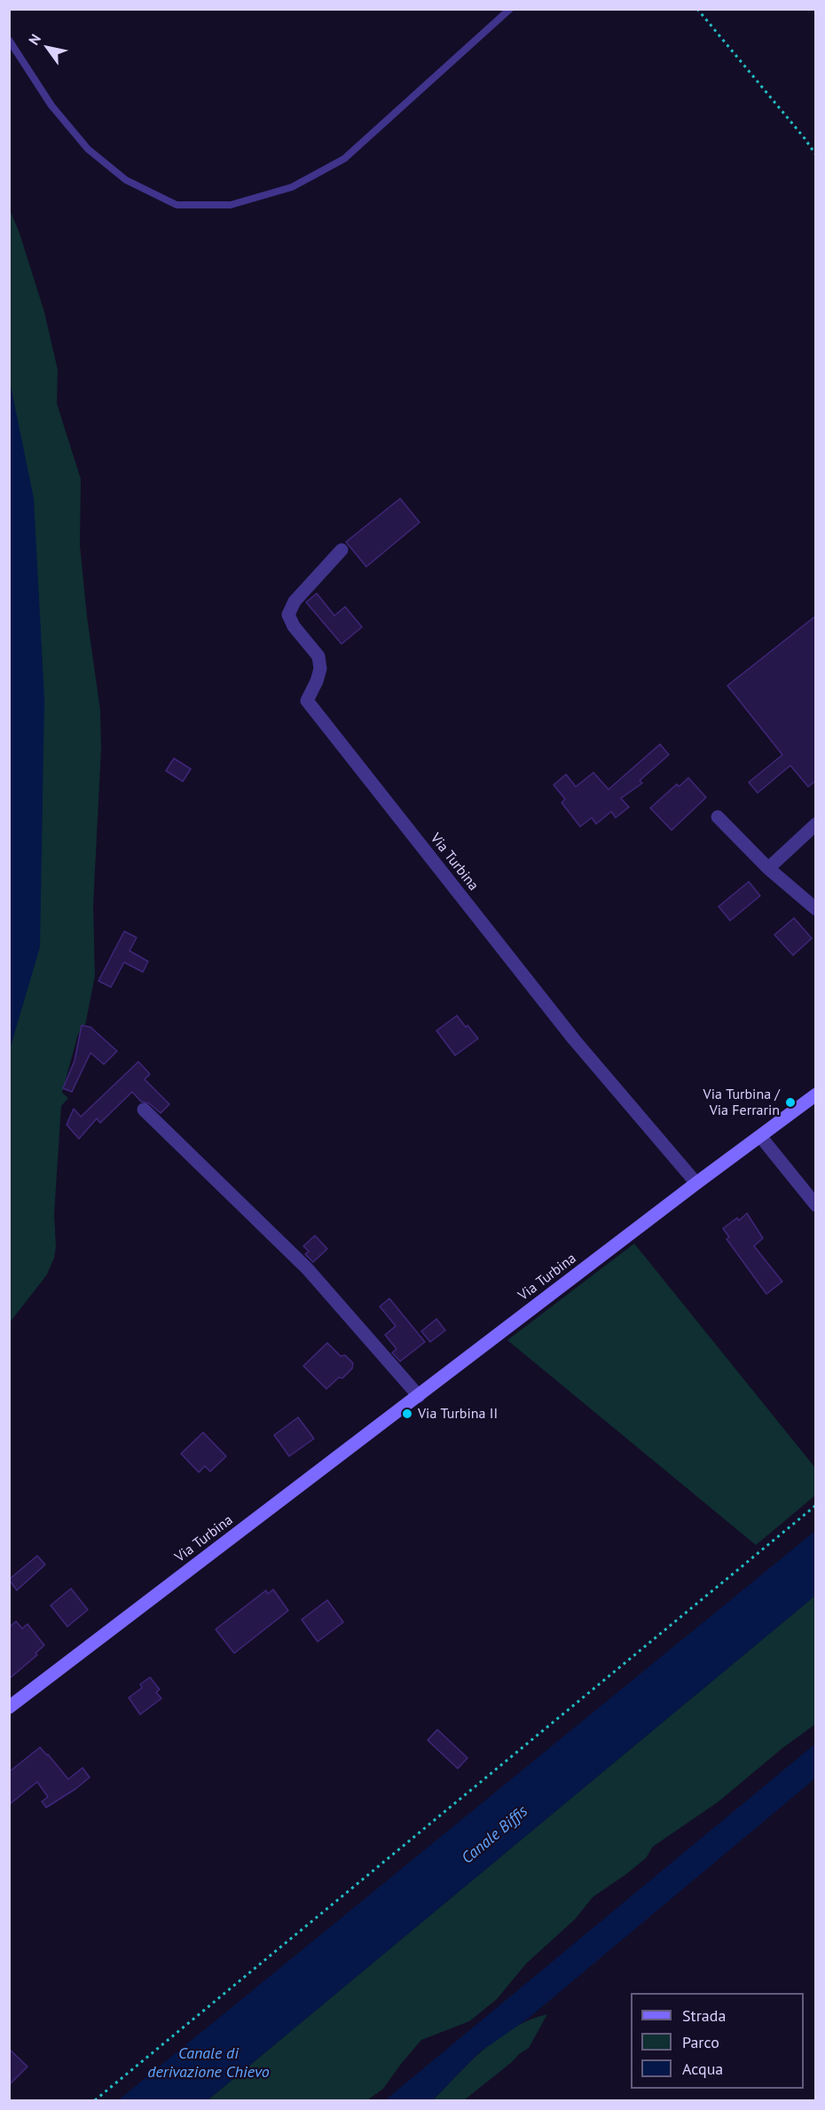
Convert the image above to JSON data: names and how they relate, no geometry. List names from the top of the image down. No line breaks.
{"streets":{"street":["Via Turbina"]},"water":["Canale Biffis","Canale di derivazione Chievo"],"places":["Via Turbina / Via Ferrarin","Via Turbina II"],"legend":["Strada","Parco","Acqua"],"north":"top left"}
